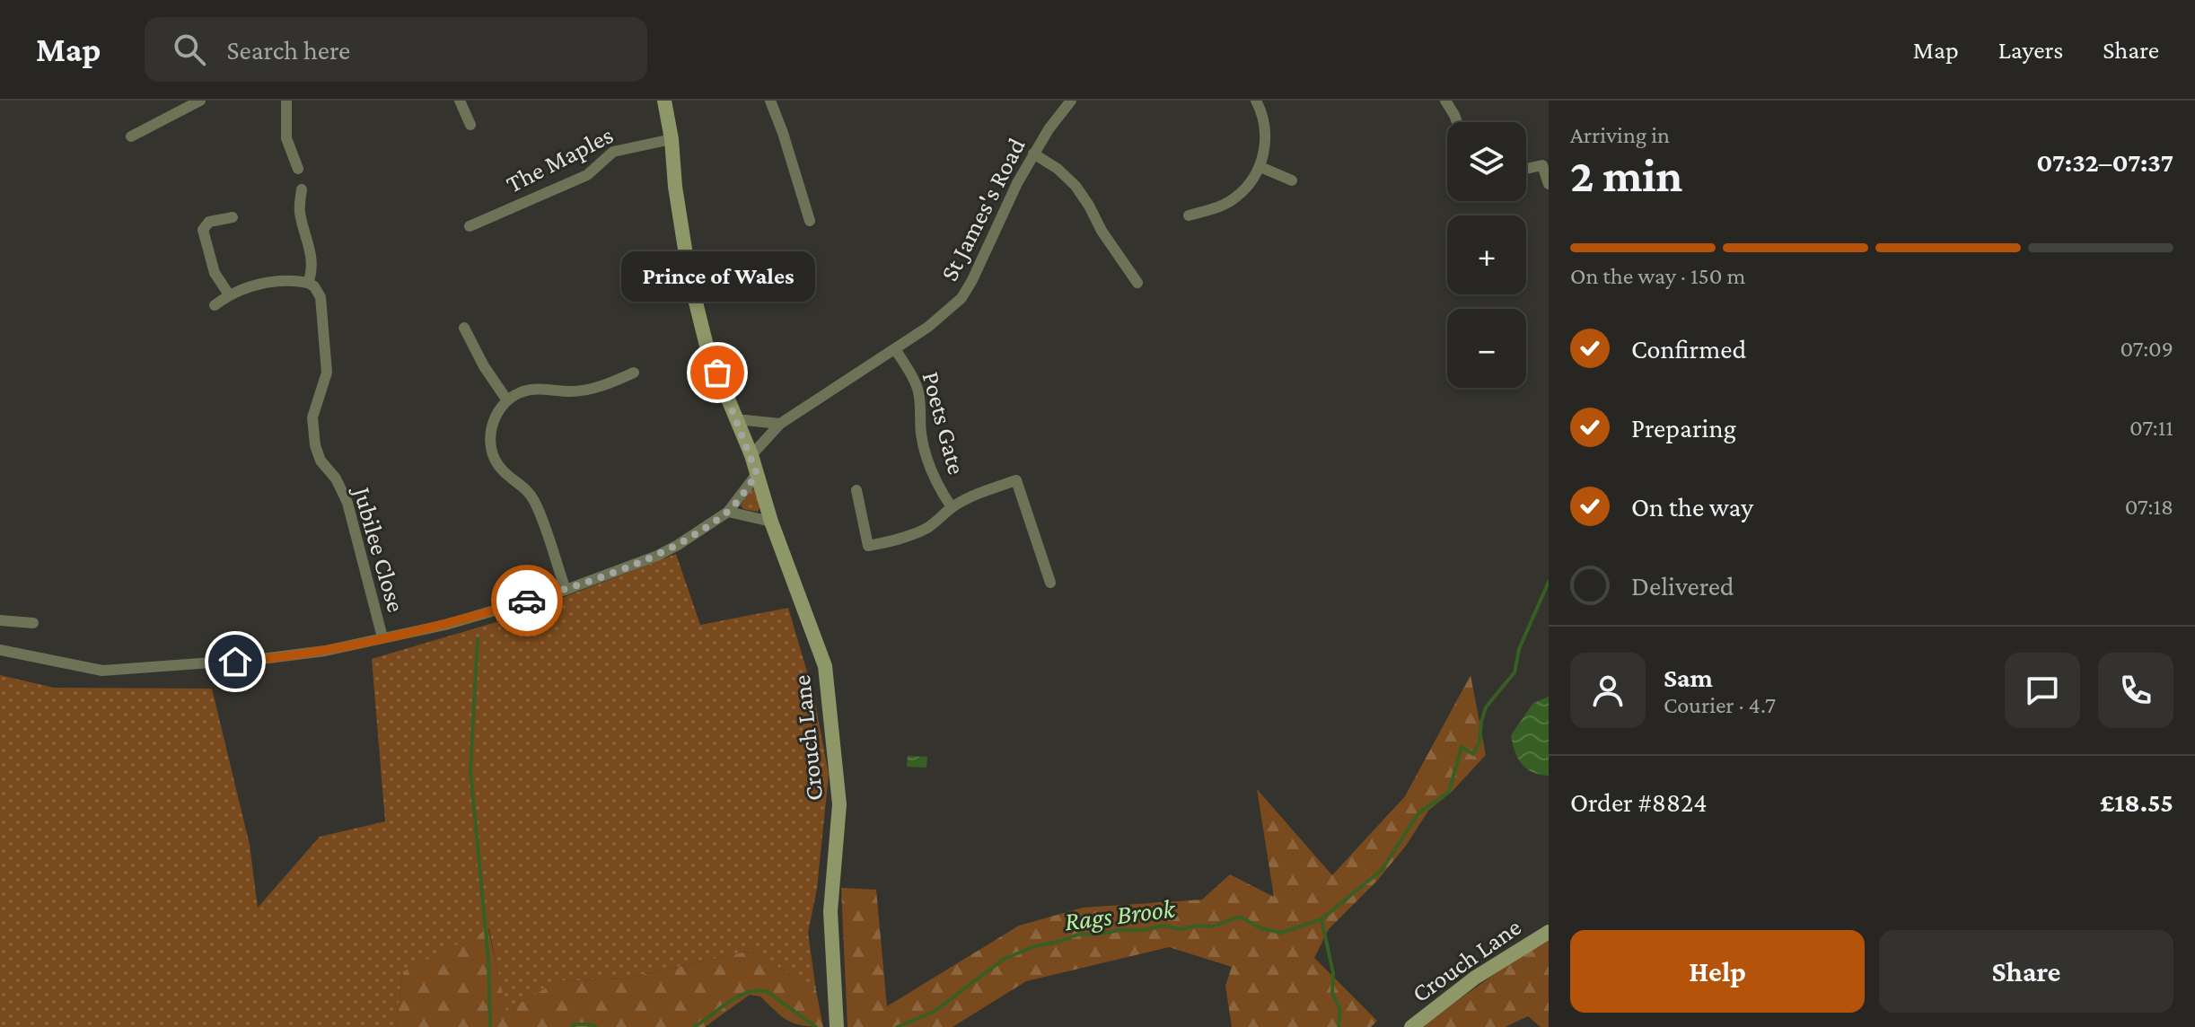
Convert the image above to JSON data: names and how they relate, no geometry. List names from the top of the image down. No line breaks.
{"streets":{"street":["The Maples","St James's Road","Poets Gate","Jubilee Close","Crouch Lane"]},"crossings":[["The Maples","Crouch Lane"],["St James's Road","Poets Gate"],["St James's Road","Crouch Lane"]],"water":["Rags Brook"],"places":["Prince of Wales"],"page":{"header":"Map","search":"Search here","nav":["Map","Layers","Share"],"heading":["2 min","Arriving in","07:32–07:37"],"panel":["Sam","Courier · 4.7","Order #8824","£18.55"],"map_buttons":["+","−"],"bar":"On the way · 150 m","bubble":"Prince of Wales","list":[["Confirmed","07:09"],["Preparing","07:11"],["On the way","07:18"],"Delivered"],"buttons":["Help","Share"]}}
